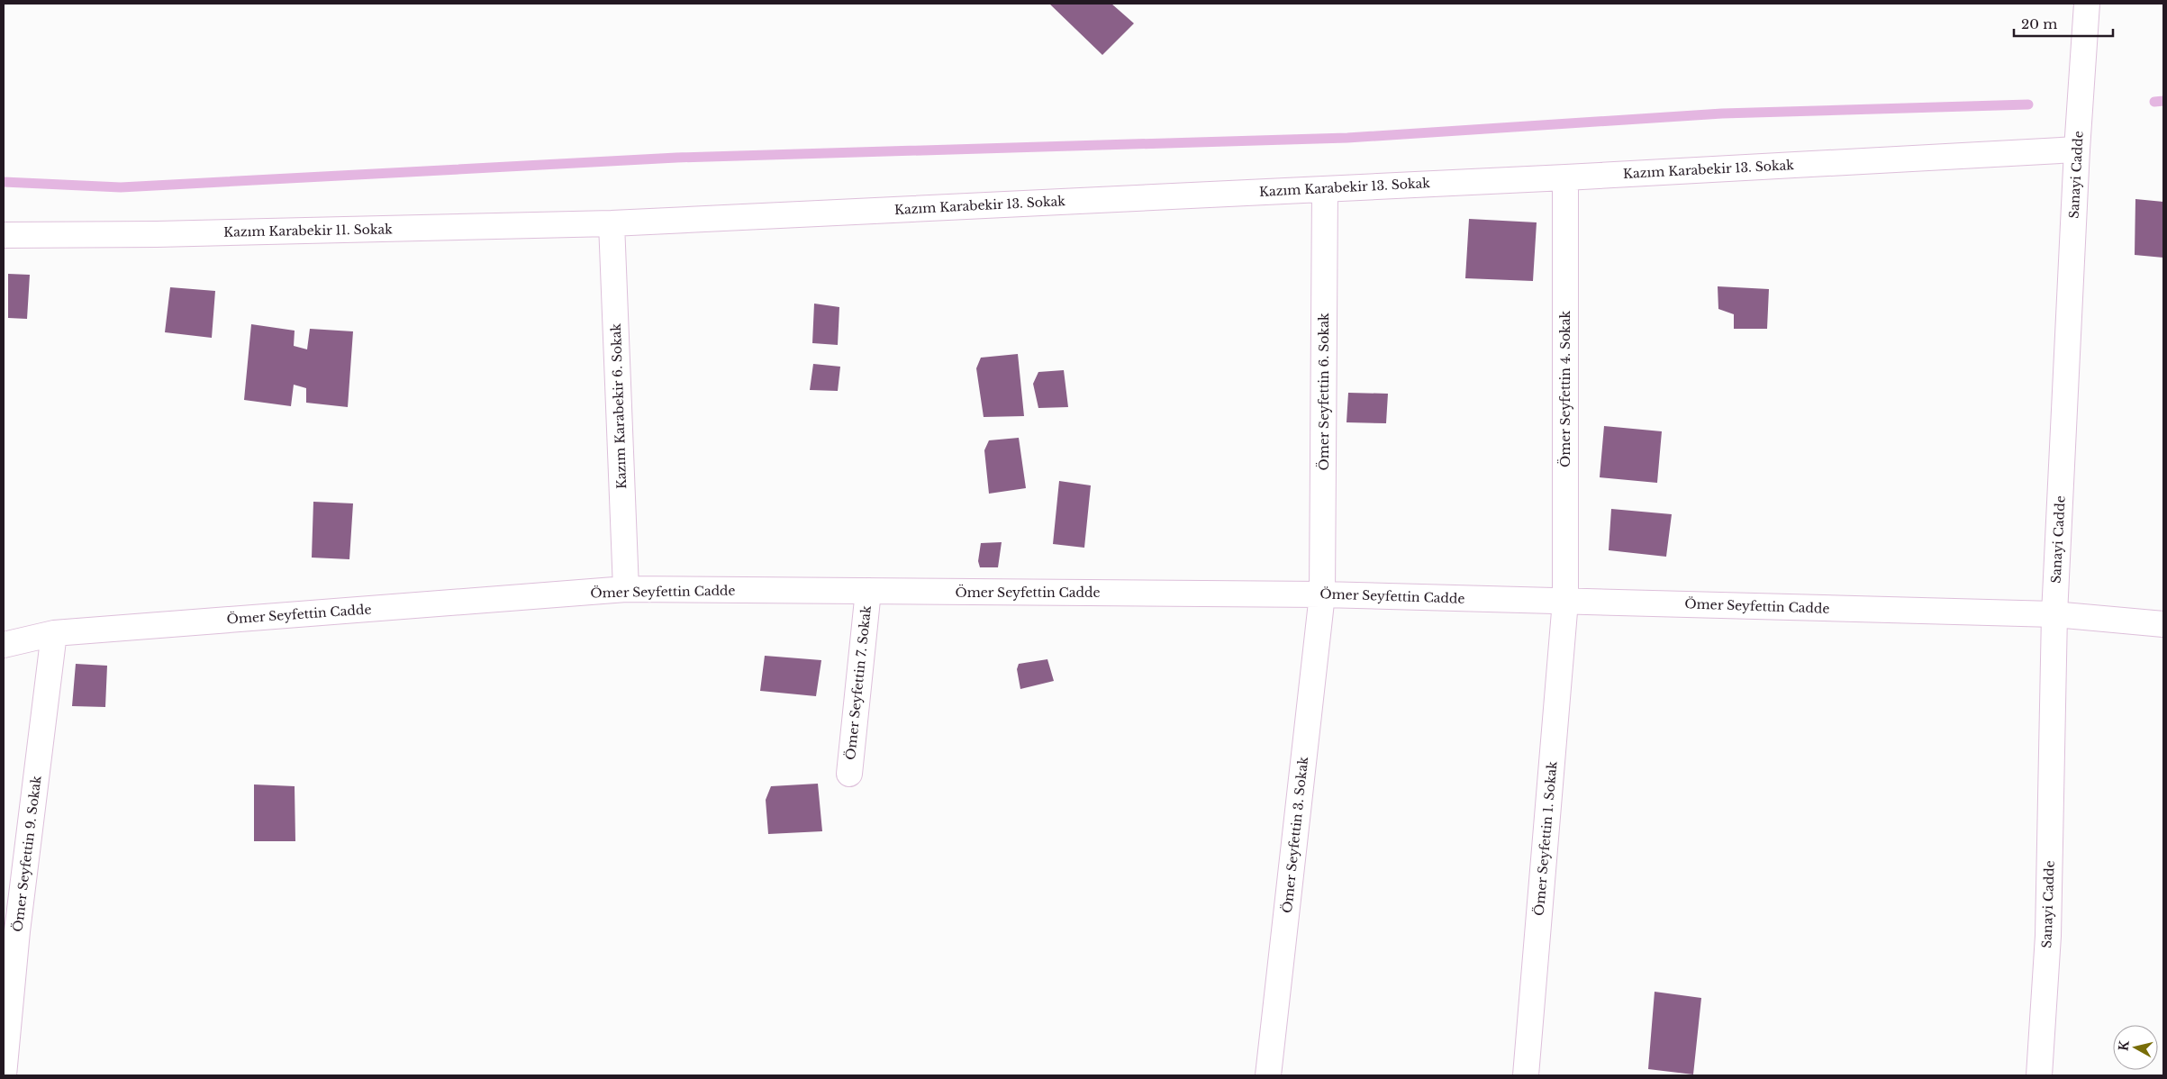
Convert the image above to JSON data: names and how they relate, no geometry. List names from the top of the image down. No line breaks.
{"streets":{"street":["Kazım Karabekir 13. Sokak","Sanayi Cadde","Kazım Karabekir 11. Sokak","Ömer Seyfettin 4. Sokak","Ömer Seyfettin 6. Sokak","Kazım Karabekir 6. Sokak","Ömer Seyfettin Cadde","Ömer Seyfettin 7. Sokak","Ömer Seyfettin 3. Sokak","Ömer Seyfettin 1. Sokak","Ömer Seyfettin 9. Sokak"]},"crossings":[["Kazım Karabekir 13. Sokak","Sanayi Cadde"],["Kazım Karabekir 13. Sokak","Kazım Karabekir 11. Sokak"],["Kazım Karabekir 13. Sokak","Ömer Seyfettin 4. Sokak"],["Kazım Karabekir 13. Sokak","Ömer Seyfettin 6. Sokak"],["Kazım Karabekir 13. Sokak","Kazım Karabekir 6. Sokak"],["Sanayi Cadde","Ömer Seyfettin Cadde"],["Kazım Karabekir 11. Sokak","Kazım Karabekir 6. Sokak"],["Ömer Seyfettin 4. Sokak","Ömer Seyfettin Cadde"],["Ömer Seyfettin 4. Sokak","Ömer Seyfettin 1. Sokak"],["Ömer Seyfettin 6. Sokak","Ömer Seyfettin Cadde"],["Ömer Seyfettin 6. Sokak","Ömer Seyfettin 3. Sokak"],["Kazım Karabekir 6. Sokak","Ömer Seyfettin Cadde"],["Ömer Seyfettin Cadde","Ömer Seyfettin 7. Sokak"],["Ömer Seyfettin Cadde","Ömer Seyfettin 3. Sokak"],["Ömer Seyfettin Cadde","Ömer Seyfettin 1. Sokak"],["Ömer Seyfettin Cadde","Ömer Seyfettin 9. Sokak"]],"scale_bar":"20 m","north":"left"}
